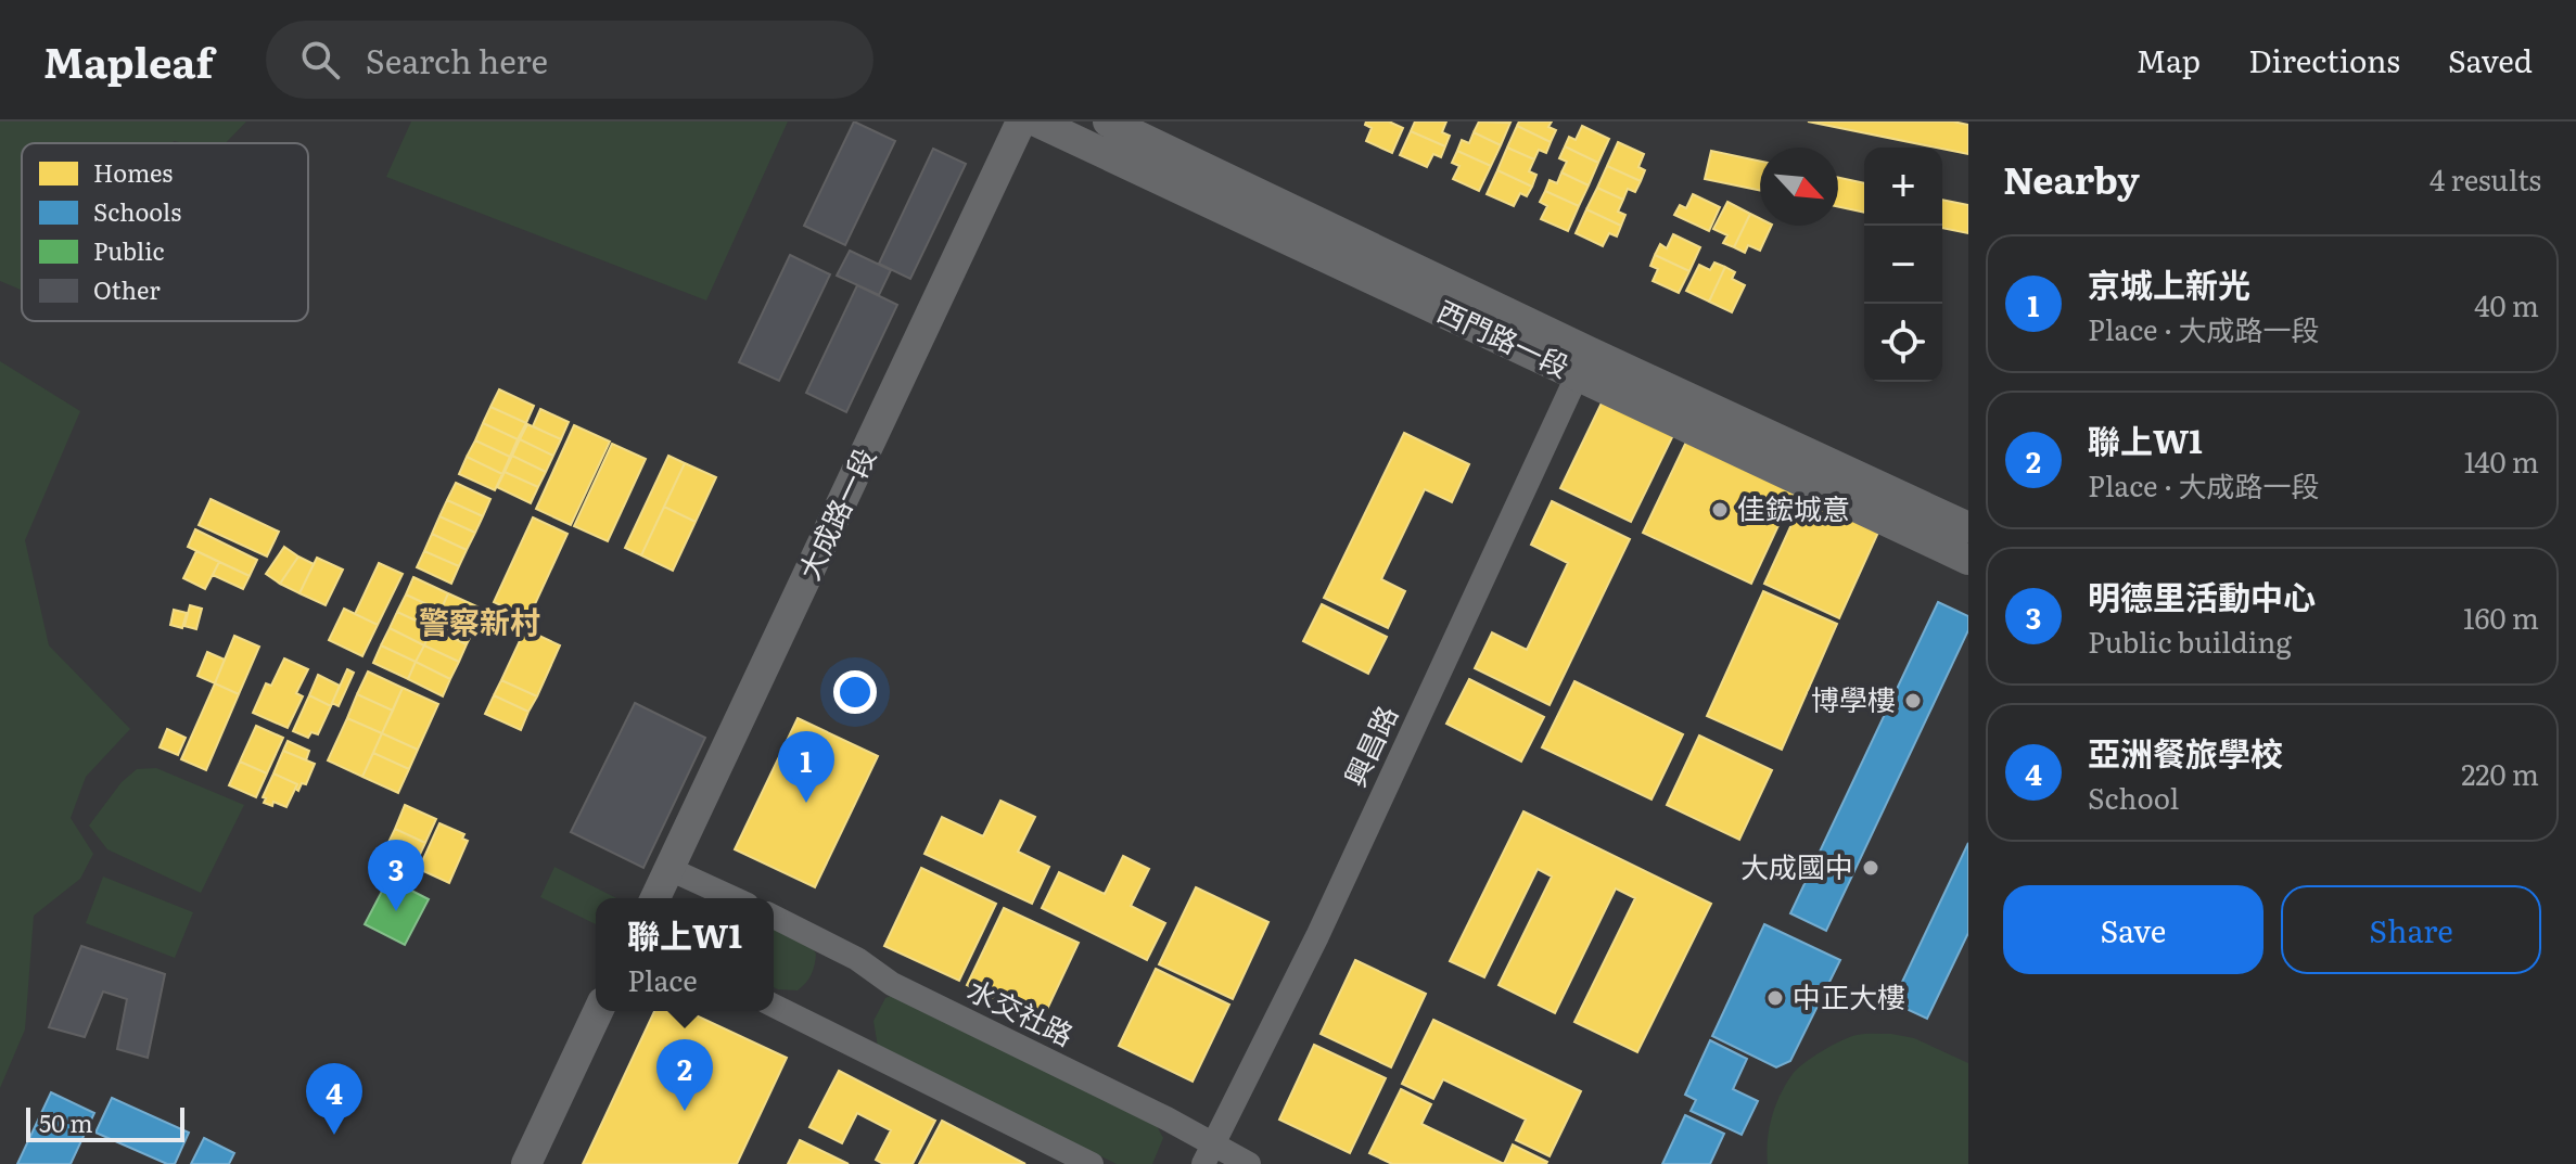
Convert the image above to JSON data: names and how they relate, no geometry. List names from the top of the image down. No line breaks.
{"streets":{"street":["西門路一段","大成路一段","興昌路","水交社路"]},"crossings":[["西門路一段","興昌路"],["興昌路","水交社路"]],"districts":["警察新村"],"places":["佳鋐城意","博學樓","大成國中","中正大樓"],"legend":["Homes","Schools","Public","Other"],"scale_bar":"50 m","north":"bottom right","page":{"header":"Mapleaf","search":"Search here","nav":["Map","Directions","Saved"],"heading":["Nearby","4 results"],"map_buttons":["+","−"],"list":[{"mark":"1","name":"京城上新光","note":"Place · 大成路一段","value":"40 m"},{"mark":"2","name":"聯上W1","note":"Place · 大成路一段","value":"140 m"},{"mark":"3","name":"明德里活動中心","note":"Public building","value":"160 m"},{"mark":"4","name":"亞洲餐旅學校","note":"School","value":"220 m"}],"pins":["1","3","2","4"],"buttons":["Save","Share"],"popup":["聯上W1","Place"],"scale":"50 m"}}
